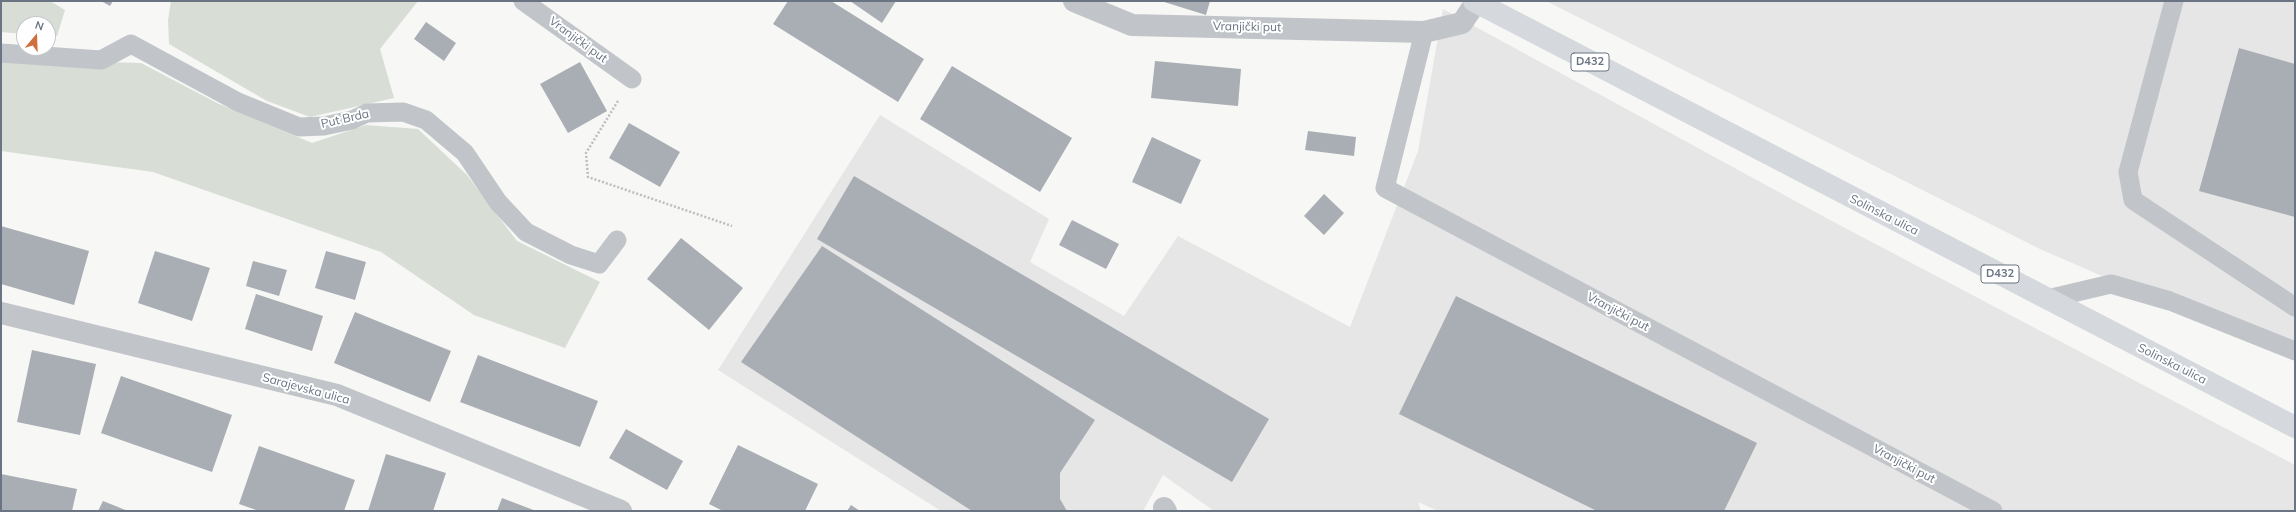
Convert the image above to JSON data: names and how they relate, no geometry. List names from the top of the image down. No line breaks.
{"streets":{"main road":["D432","Solinska ulica"],"street":["Vranjički put","Sarajevska ulica"],"lane":["Put Brda"]},"crossings":[["Vranjički put","Solinska ulica"]],"north":"top"}
